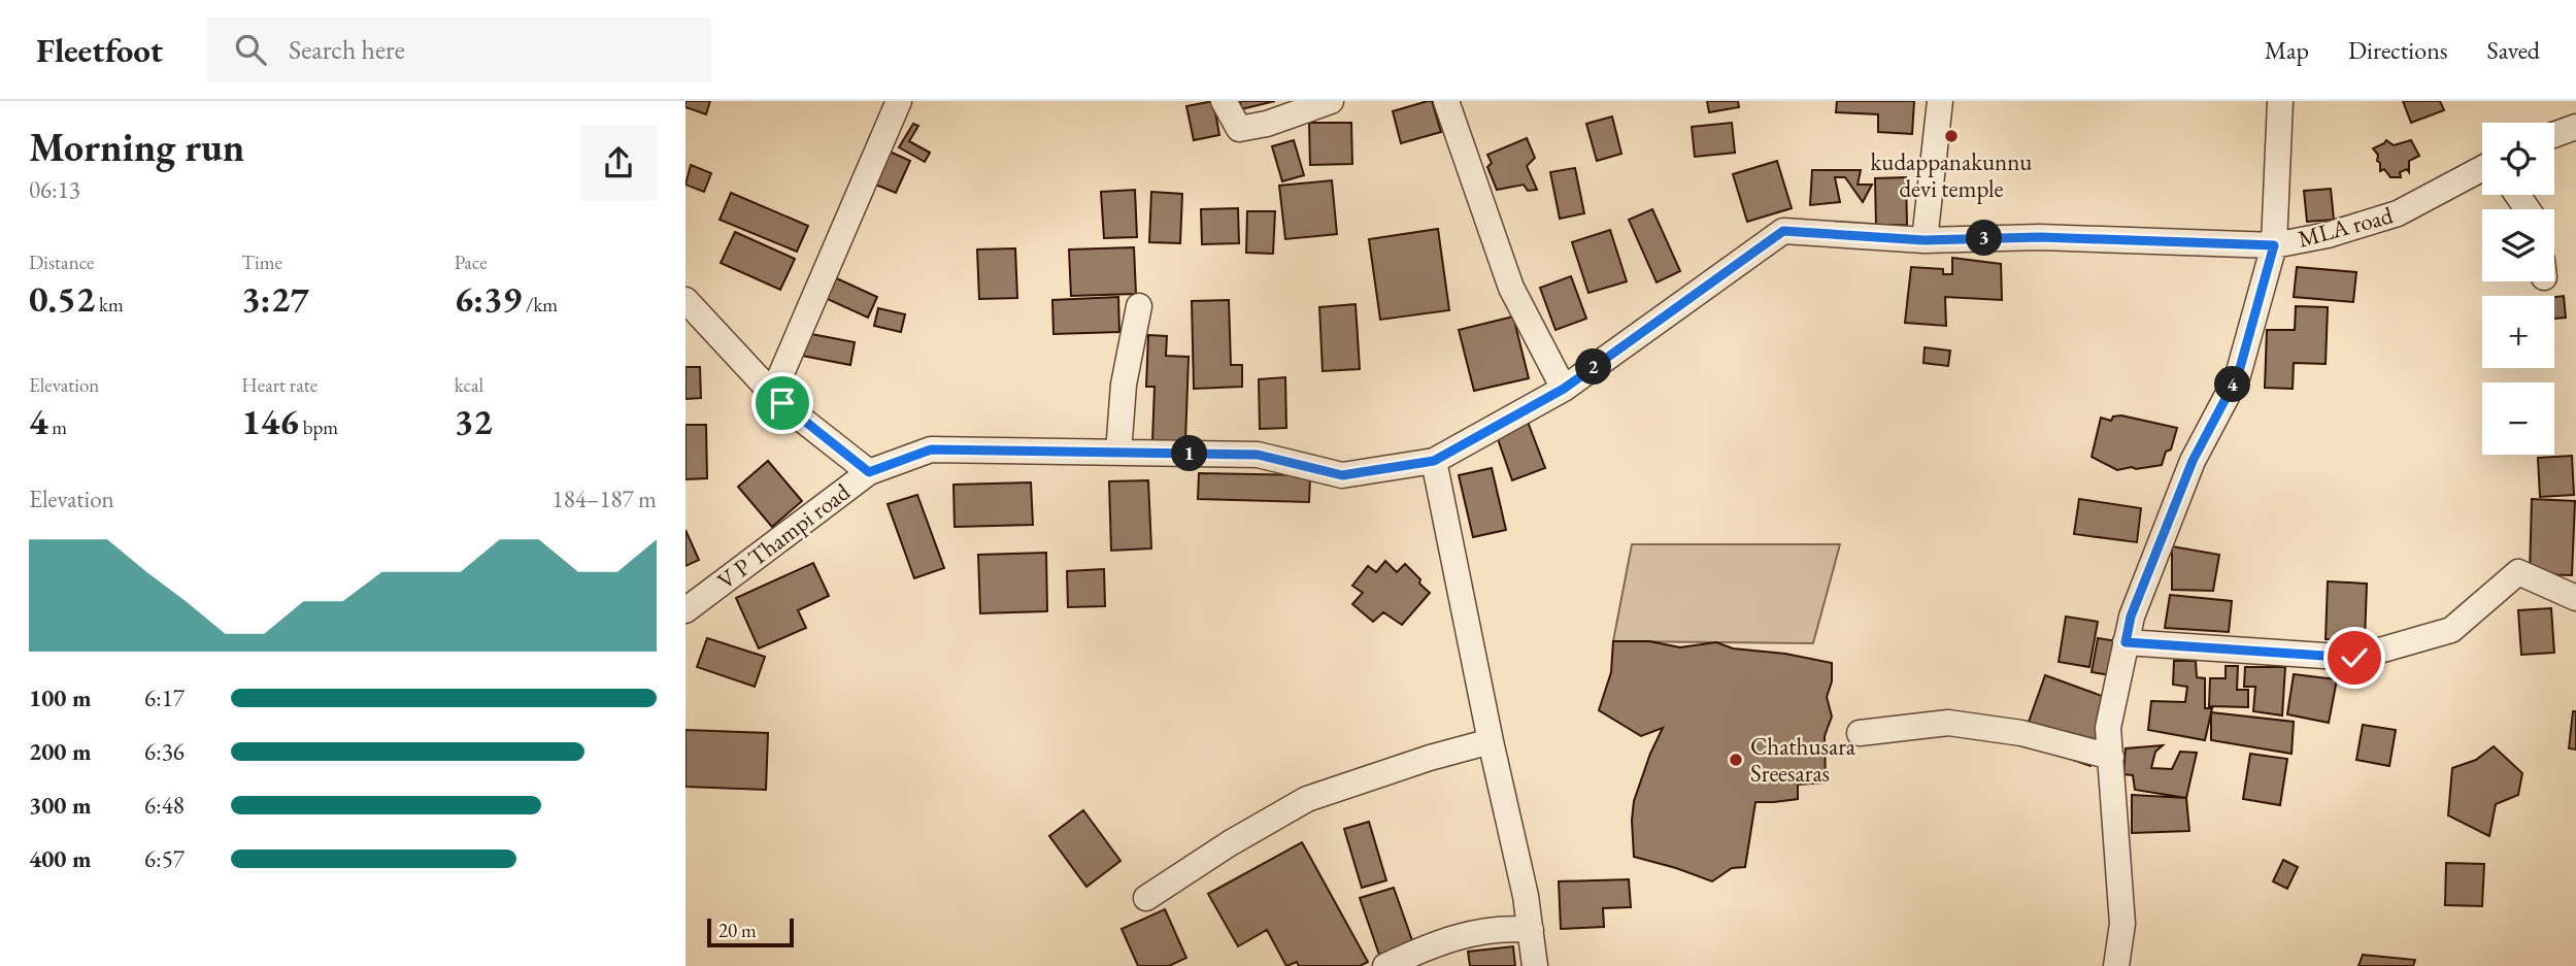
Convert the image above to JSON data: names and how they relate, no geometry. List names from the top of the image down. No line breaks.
{"streets":{"street":["MLA road","V P Thampi road"]},"crossings":[["MLA road","V P Thampi road"]],"places":["kudappanakunnu devi temple","Chathusara Sreesaras"],"scale_bar":"20 m","page":{"header":"Fleetfoot","search":"Search here","nav":["Map","Directions","Saved"],"heading":["Morning run","06:13"],"map_buttons":["+","−"],"pins":["3","2","4","1"],"stats":[["Distance","0.52 km"],["Time","3:27"],["Pace","6:39 /km"],["Elevation","4 m"],["Heart rate","146 bpm"],["kcal","32"]],"chart":["Elevation","184–187 m"],"list":[{"name":"100 m","note":"6:17"},{"name":"200 m","note":"6:36"},{"name":"300 m","note":"6:48"},{"name":"400 m","note":"6:57"}],"scale":"20 m"}}
